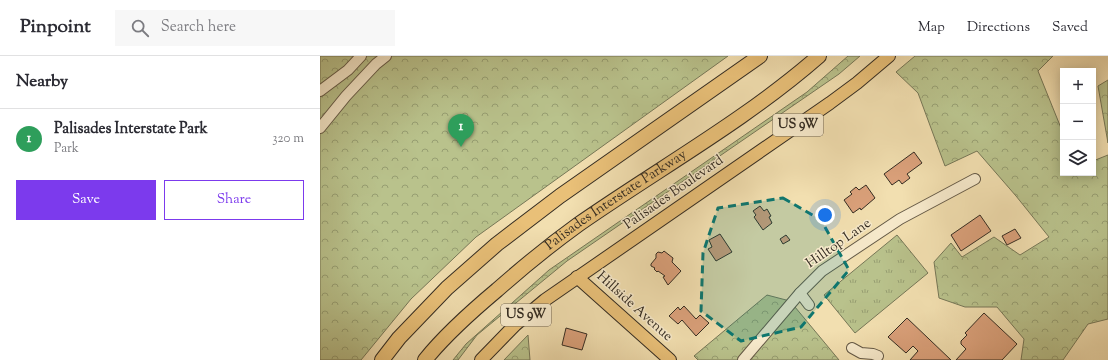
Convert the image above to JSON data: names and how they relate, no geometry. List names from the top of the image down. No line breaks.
{"streets":{"highway":["Palisades Interstate Parkway"],"main road":["US 9W","Palisades Boulevard","Hillside Avenue"],"street":["Hilltop Lane"]},"crossings":[["Palisades Boulevard","Hillside Avenue"]],"page":{"header":"Pinpoint","search":"Search here","nav":["Map","Directions","Saved"],"heading":"Nearby","map_buttons":["+","−"],"list":[{"mark":"1","name":"Palisades Interstate Park","note":"Park","value":"320 m"}],"pins":"1","buttons":["Save","Share"]}}
